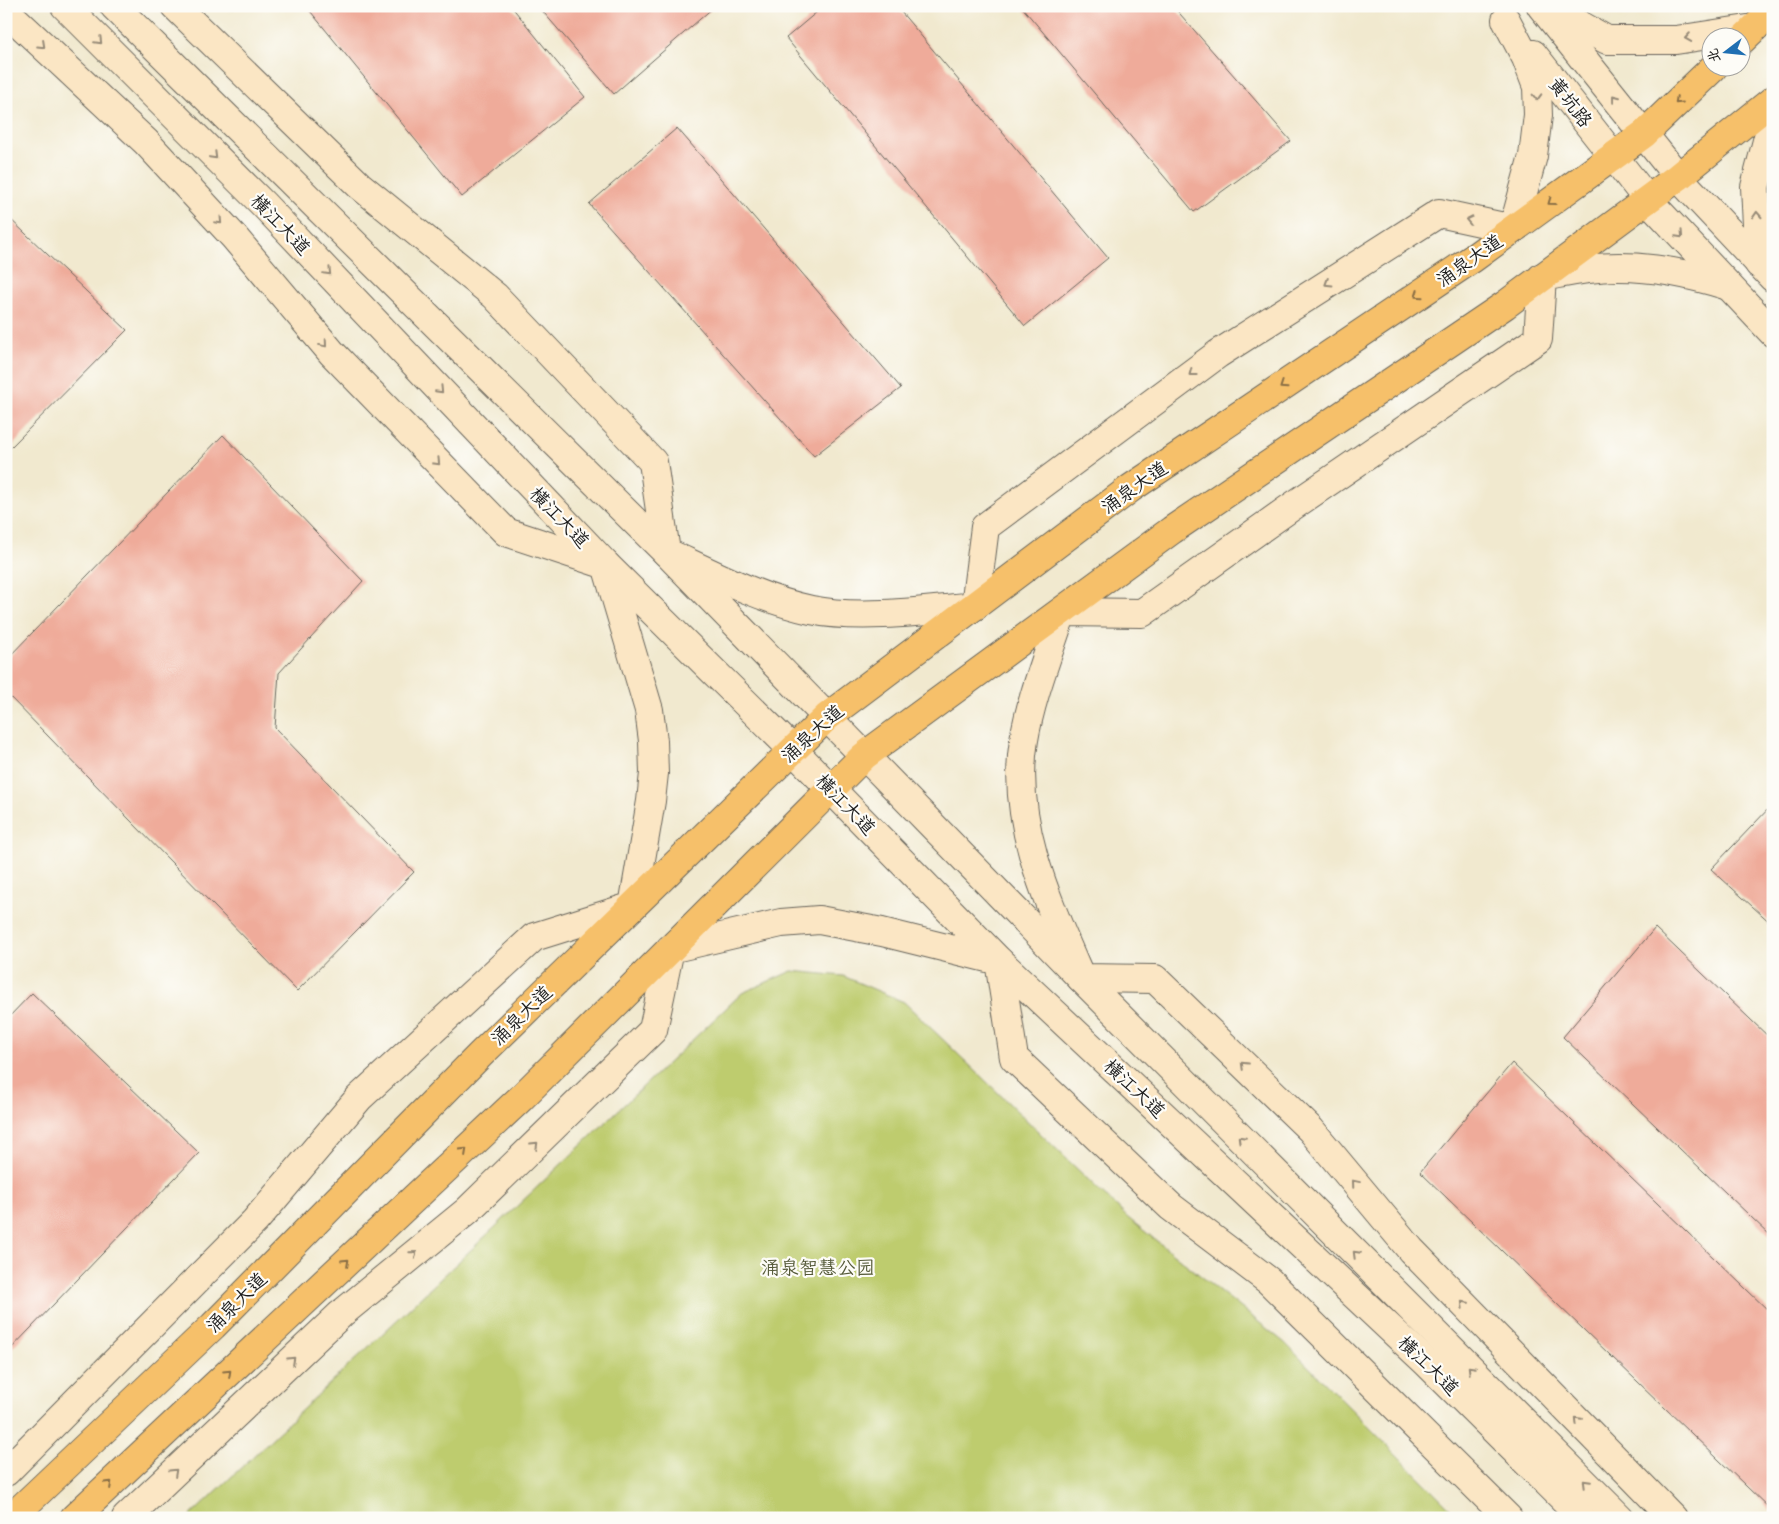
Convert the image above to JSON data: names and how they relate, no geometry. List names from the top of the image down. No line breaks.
{"streets":{"main road":["涌泉大道"],"street":["黄坑路","横江大道"]},"crossings":[["黄坑路","涌泉大道"],["横江大道","涌泉大道"]],"parks":["涌泉智慧公园"],"north":"left"}
